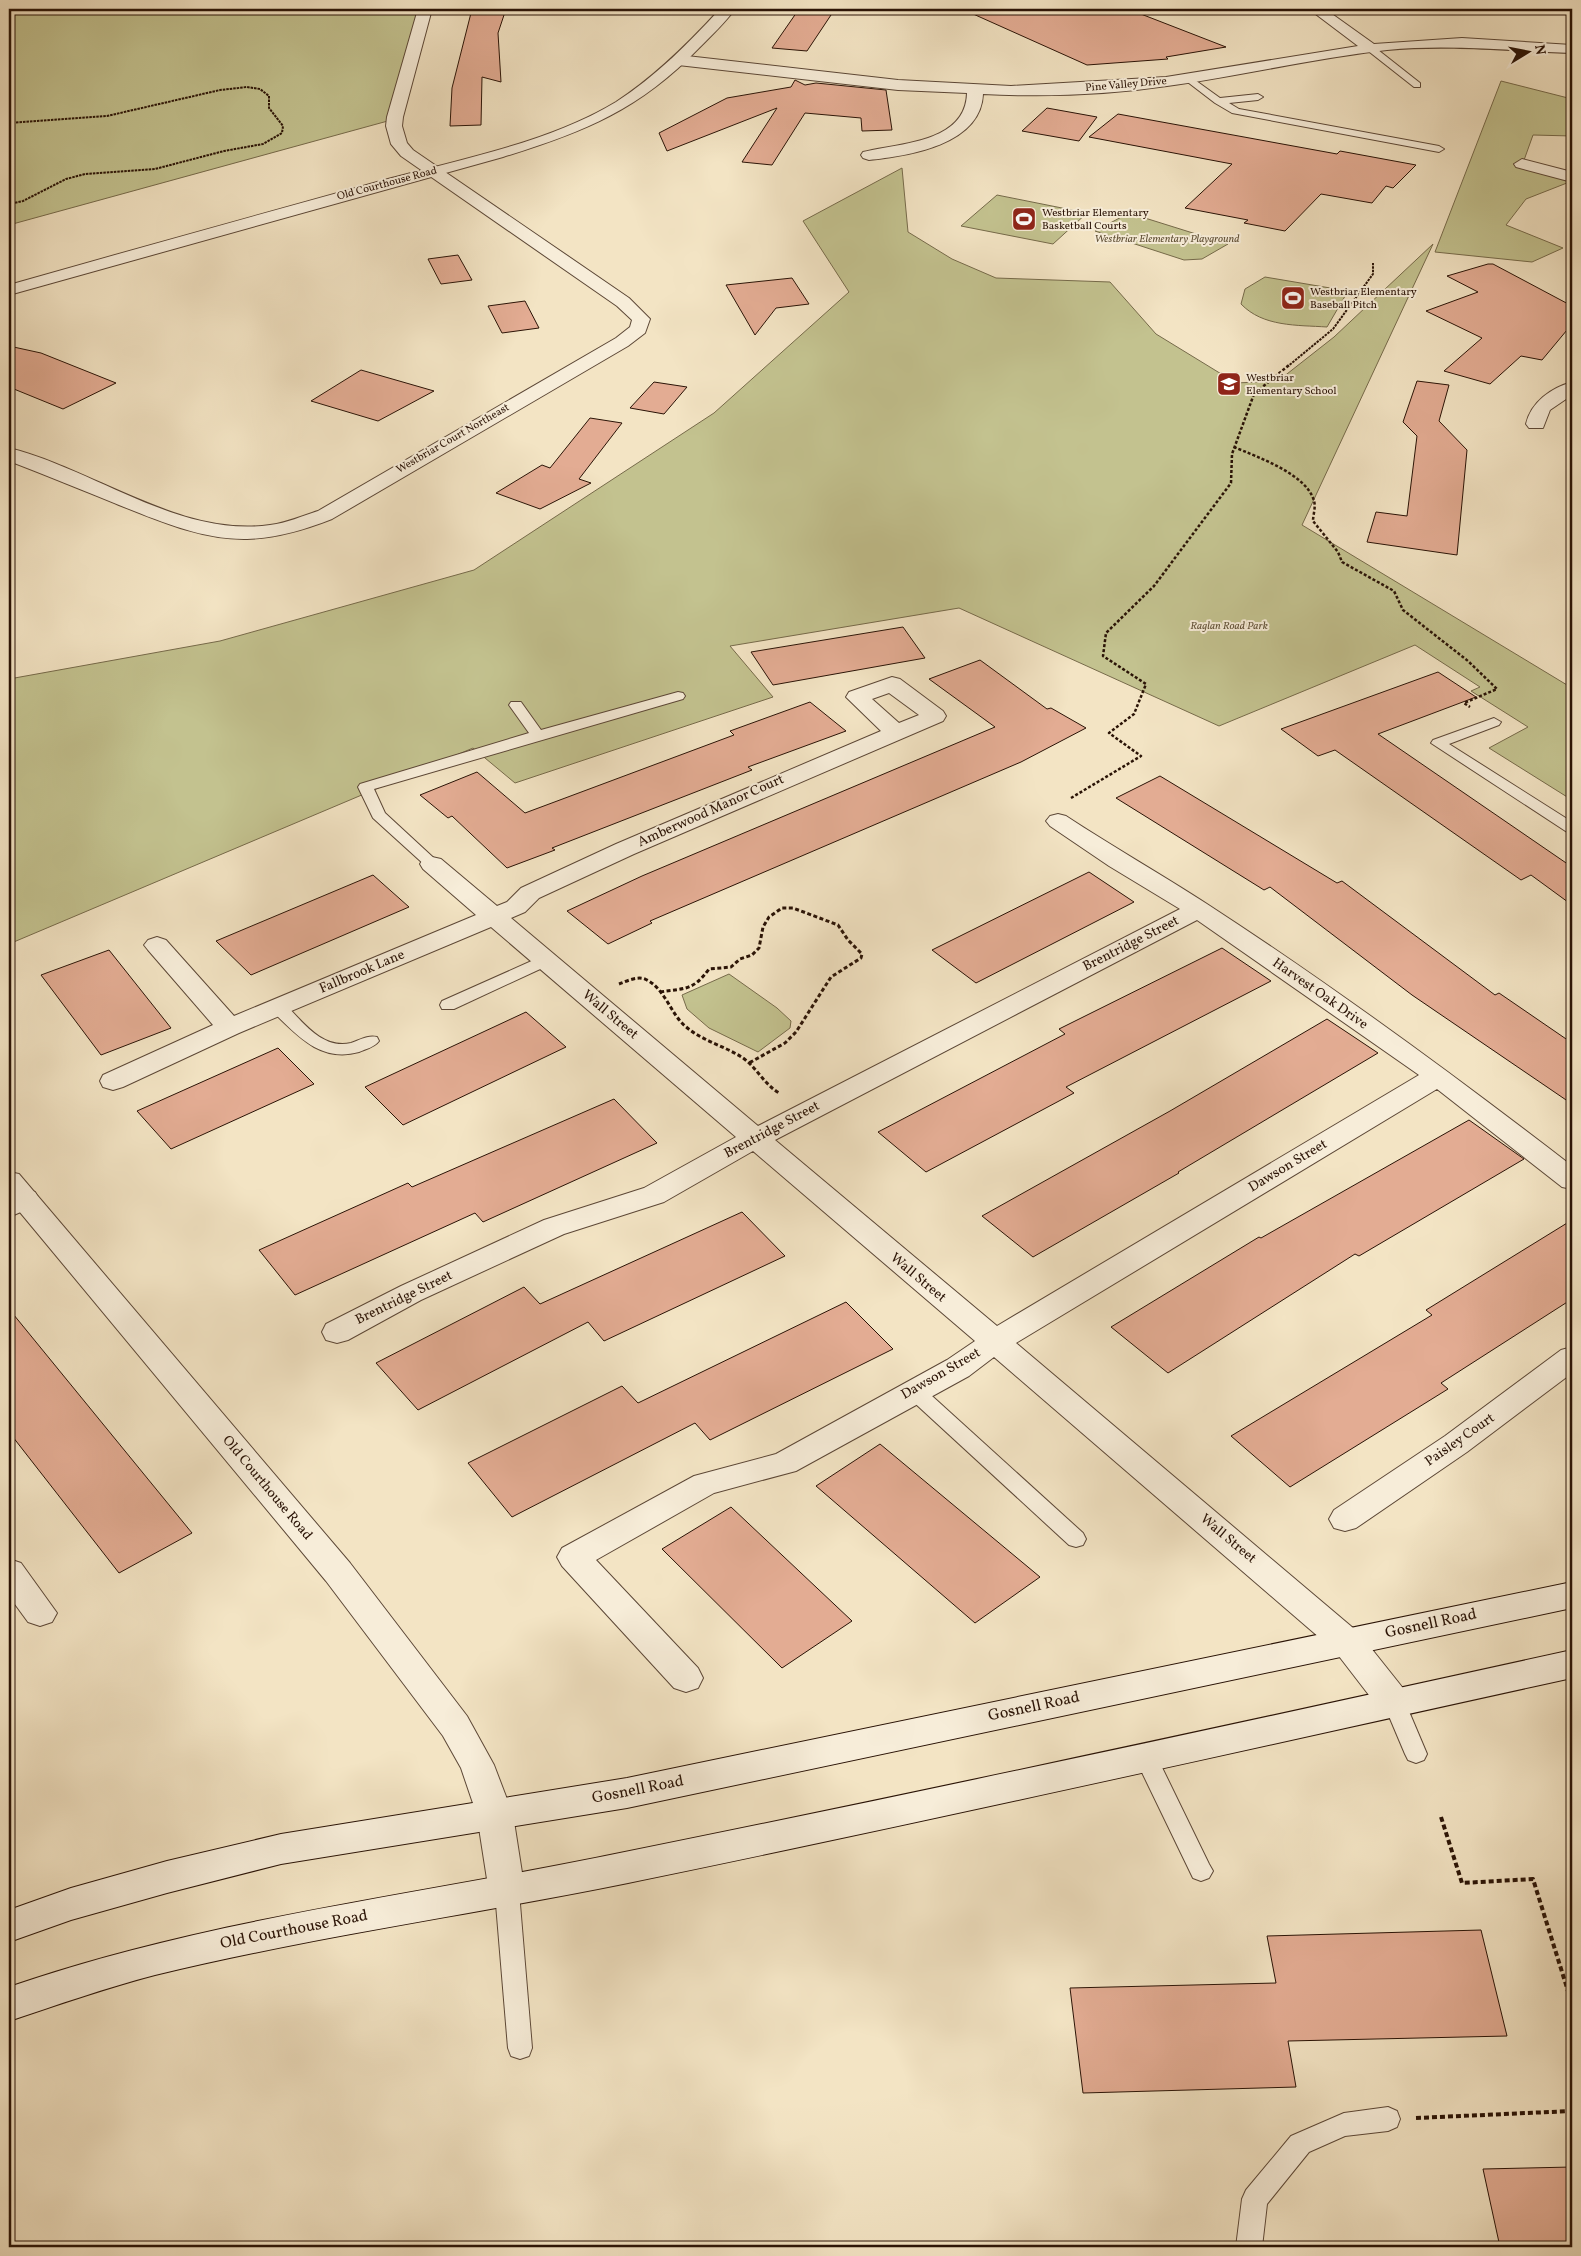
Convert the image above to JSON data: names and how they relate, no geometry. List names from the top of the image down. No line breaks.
{"streets":{"street":["Pine Valley Drive","Old Courthouse Road","Westbriar Court Northeast","Amberwood Manor Court","Brentridge Street","Fallbrook Lane","Harvest Oak Drive","Wall Street","Dawson Street","Paisley Court","Gosnell Road"]},"crossings":[["Pine Valley Drive","Old Courthouse Road"],["Old Courthouse Road","Westbriar Court Northeast"],["Old Courthouse Road","Gosnell Road"],["Amberwood Manor Court","Fallbrook Lane"],["Amberwood Manor Court","Wall Street"],["Brentridge Street","Harvest Oak Drive"],["Brentridge Street","Wall Street"],["Fallbrook Lane","Wall Street"],["Harvest Oak Drive","Dawson Street"],["Wall Street","Dawson Street"],["Wall Street","Gosnell Road"]],"parks":["Westbriar Elementary Playground","Raglan Road Park"],"places":{"sports":["Westbriar Elementary Basketball Courts","Westbriar Elementary Baseball Pitch"],"school or university":["Westbriar Elementary School"]},"north":"right"}
